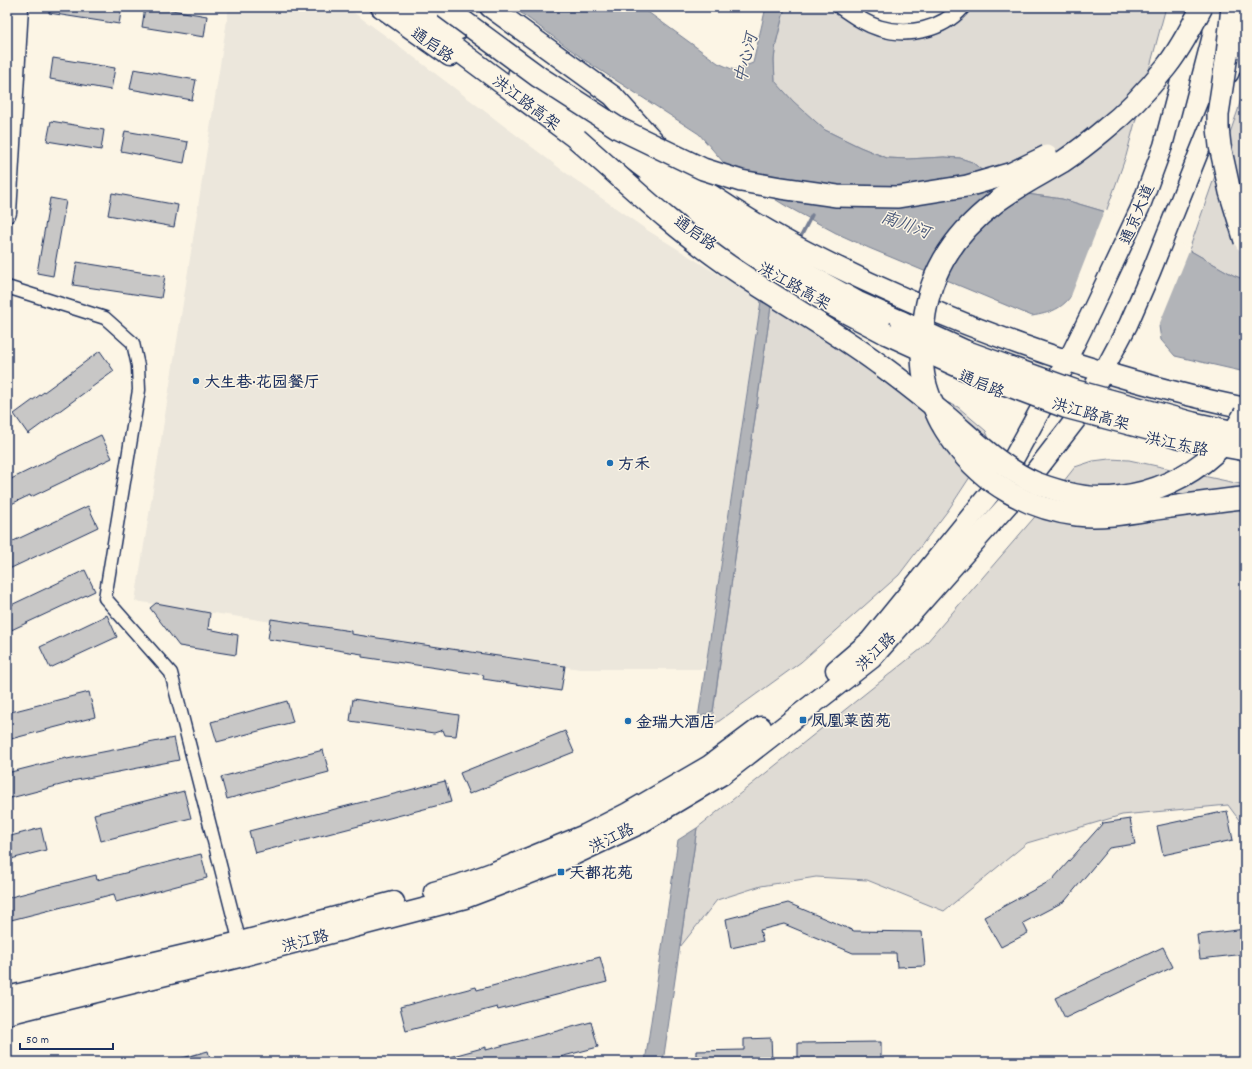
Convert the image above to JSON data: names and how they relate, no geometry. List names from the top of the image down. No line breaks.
{"streets":{"highway":["洪江路高架"],"main road":["通启路","通京大道","洪江东路","洪江路"]},"crossings":[["通启路","通京大道"],["通启路","洪江东路"],["通启路","洪江路"],["通京大道","洪江东路"],["通京大道","洪江路"],["洪江东路","洪江路"]],"water":["中心河","南川河"],"places":{"other":["大生巷·花园餐厅","方禾","金瑞大酒店"],"transit":["凤凰莱茵苑","天都花苑"]},"scale_bar":"50 m"}
